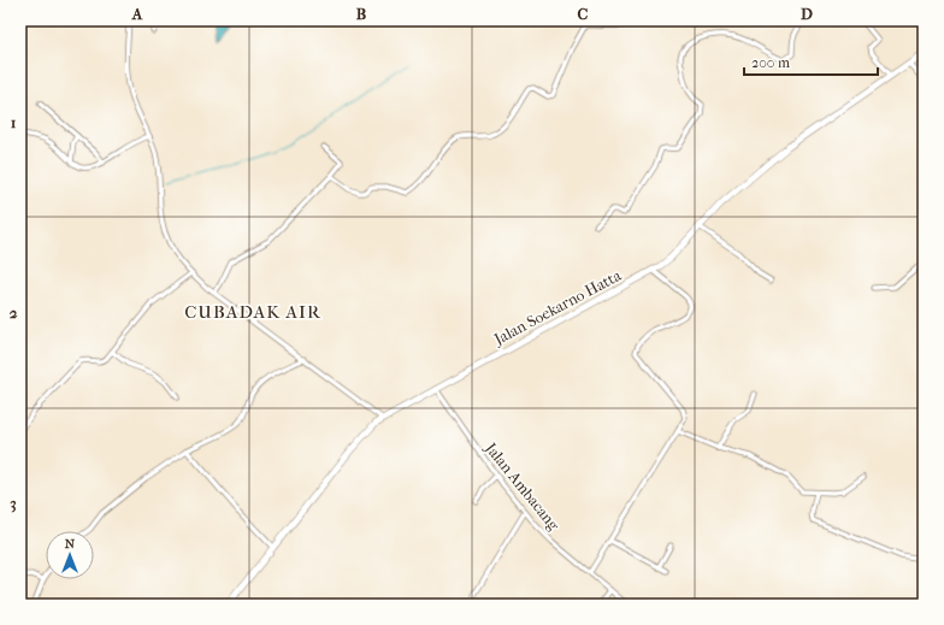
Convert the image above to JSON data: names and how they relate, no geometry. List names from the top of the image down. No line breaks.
{"streets":{"street":["Jalan Soekarno Hatta","Jalan Ambacang"]},"crossings":[["Jalan Soekarno Hatta","Jalan Ambacang"]],"districts":["CUBADAK AIR"],"scale_bar":"200 m","north":"top","grid":{"columns":["A","B","C","D"],"rows":["1","2","3"]}}
